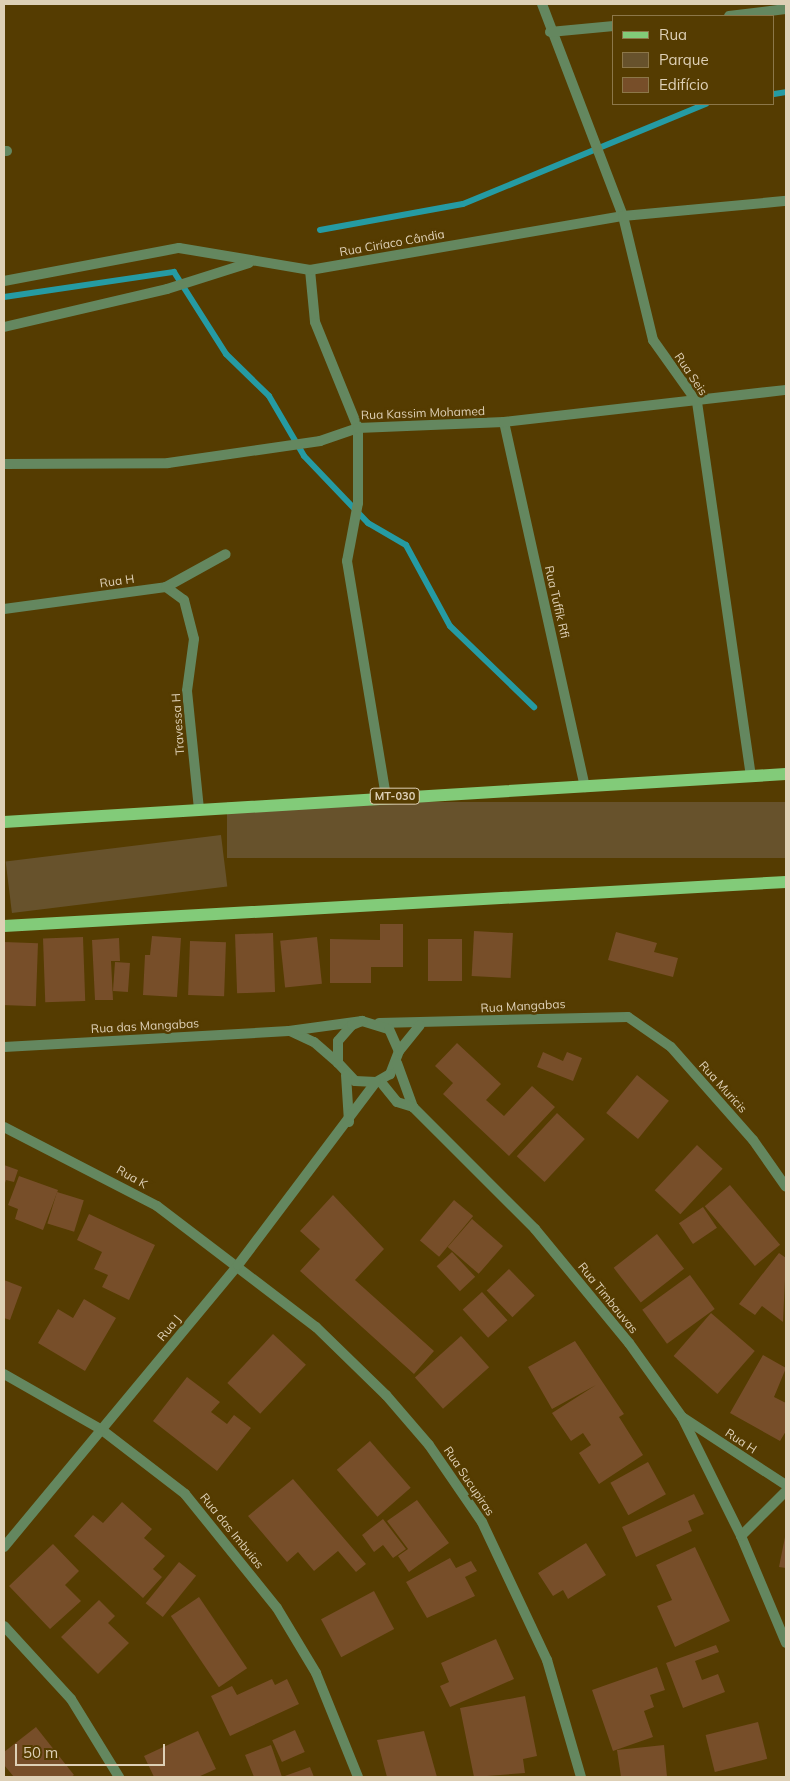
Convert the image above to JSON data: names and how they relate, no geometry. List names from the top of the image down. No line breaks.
{"streets":{"main road":["MT-030"],"street":["Rua Ciríaco Cândia","Rua Seis","Rua Kassim Mohamed","Rua H","Rua Tuffik Rfi","Travessa H","Rua Mangabas","Rua das Mangabas","Rua Muricis","Rua K","Rua Timbauvas","Rua J","Rua Sucupiras","Rua das Imbuias"]},"crossings":[["Rua Ciríaco Cândia","Rua Seis"],["Rua Seis","Rua Kassim Mohamed"],["Rua Seis","MT-030"],["Rua Kassim Mohamed","Rua Tuffik Rfi"],["Rua H","Travessa H"],["Rua H","Rua Timbauvas"],["Rua Tuffik Rfi","MT-030"],["Travessa H","MT-030"],["Rua Mangabas","Rua das Mangabas"],["Rua Mangabas","Rua Muricis"],["Rua Mangabas","Rua J"],["Rua das Mangabas","Rua J"],["Rua K","Rua J"],["Rua K","Rua Sucupiras"],["Rua J","Rua Sucupiras"],["Rua J","Rua das Imbuias"]],"legend":["Rua","Parque","Edifício"],"scale_bar":"50 m"}
